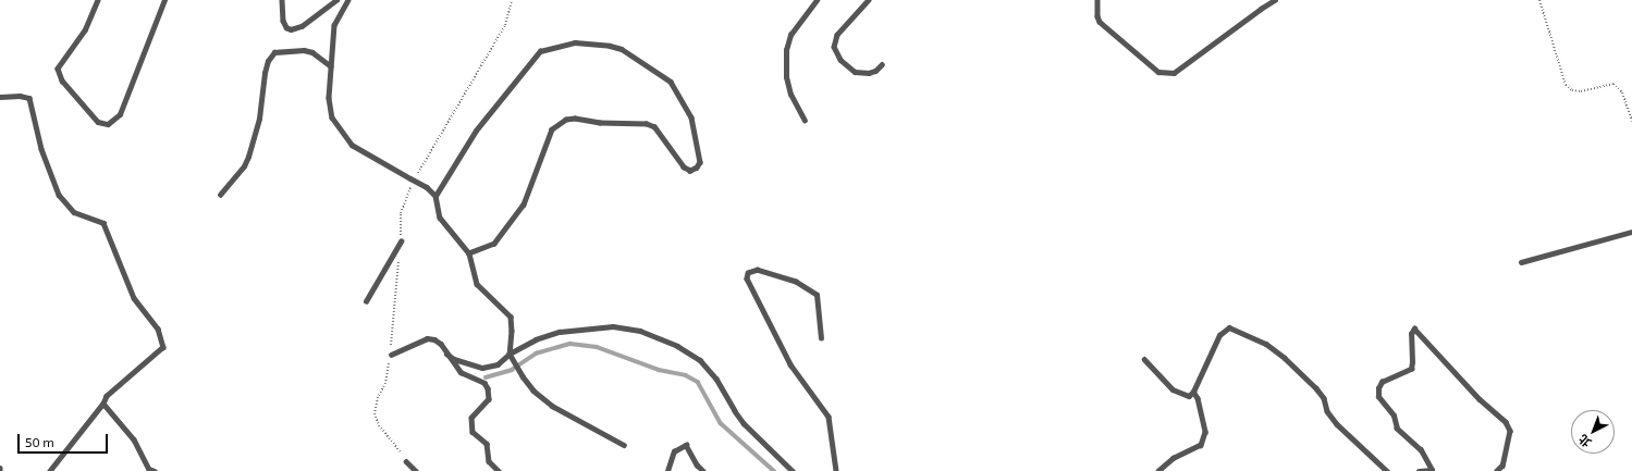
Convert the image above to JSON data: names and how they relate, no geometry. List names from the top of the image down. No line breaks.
{"scale_bar":"50 m","north":"bottom left"}
